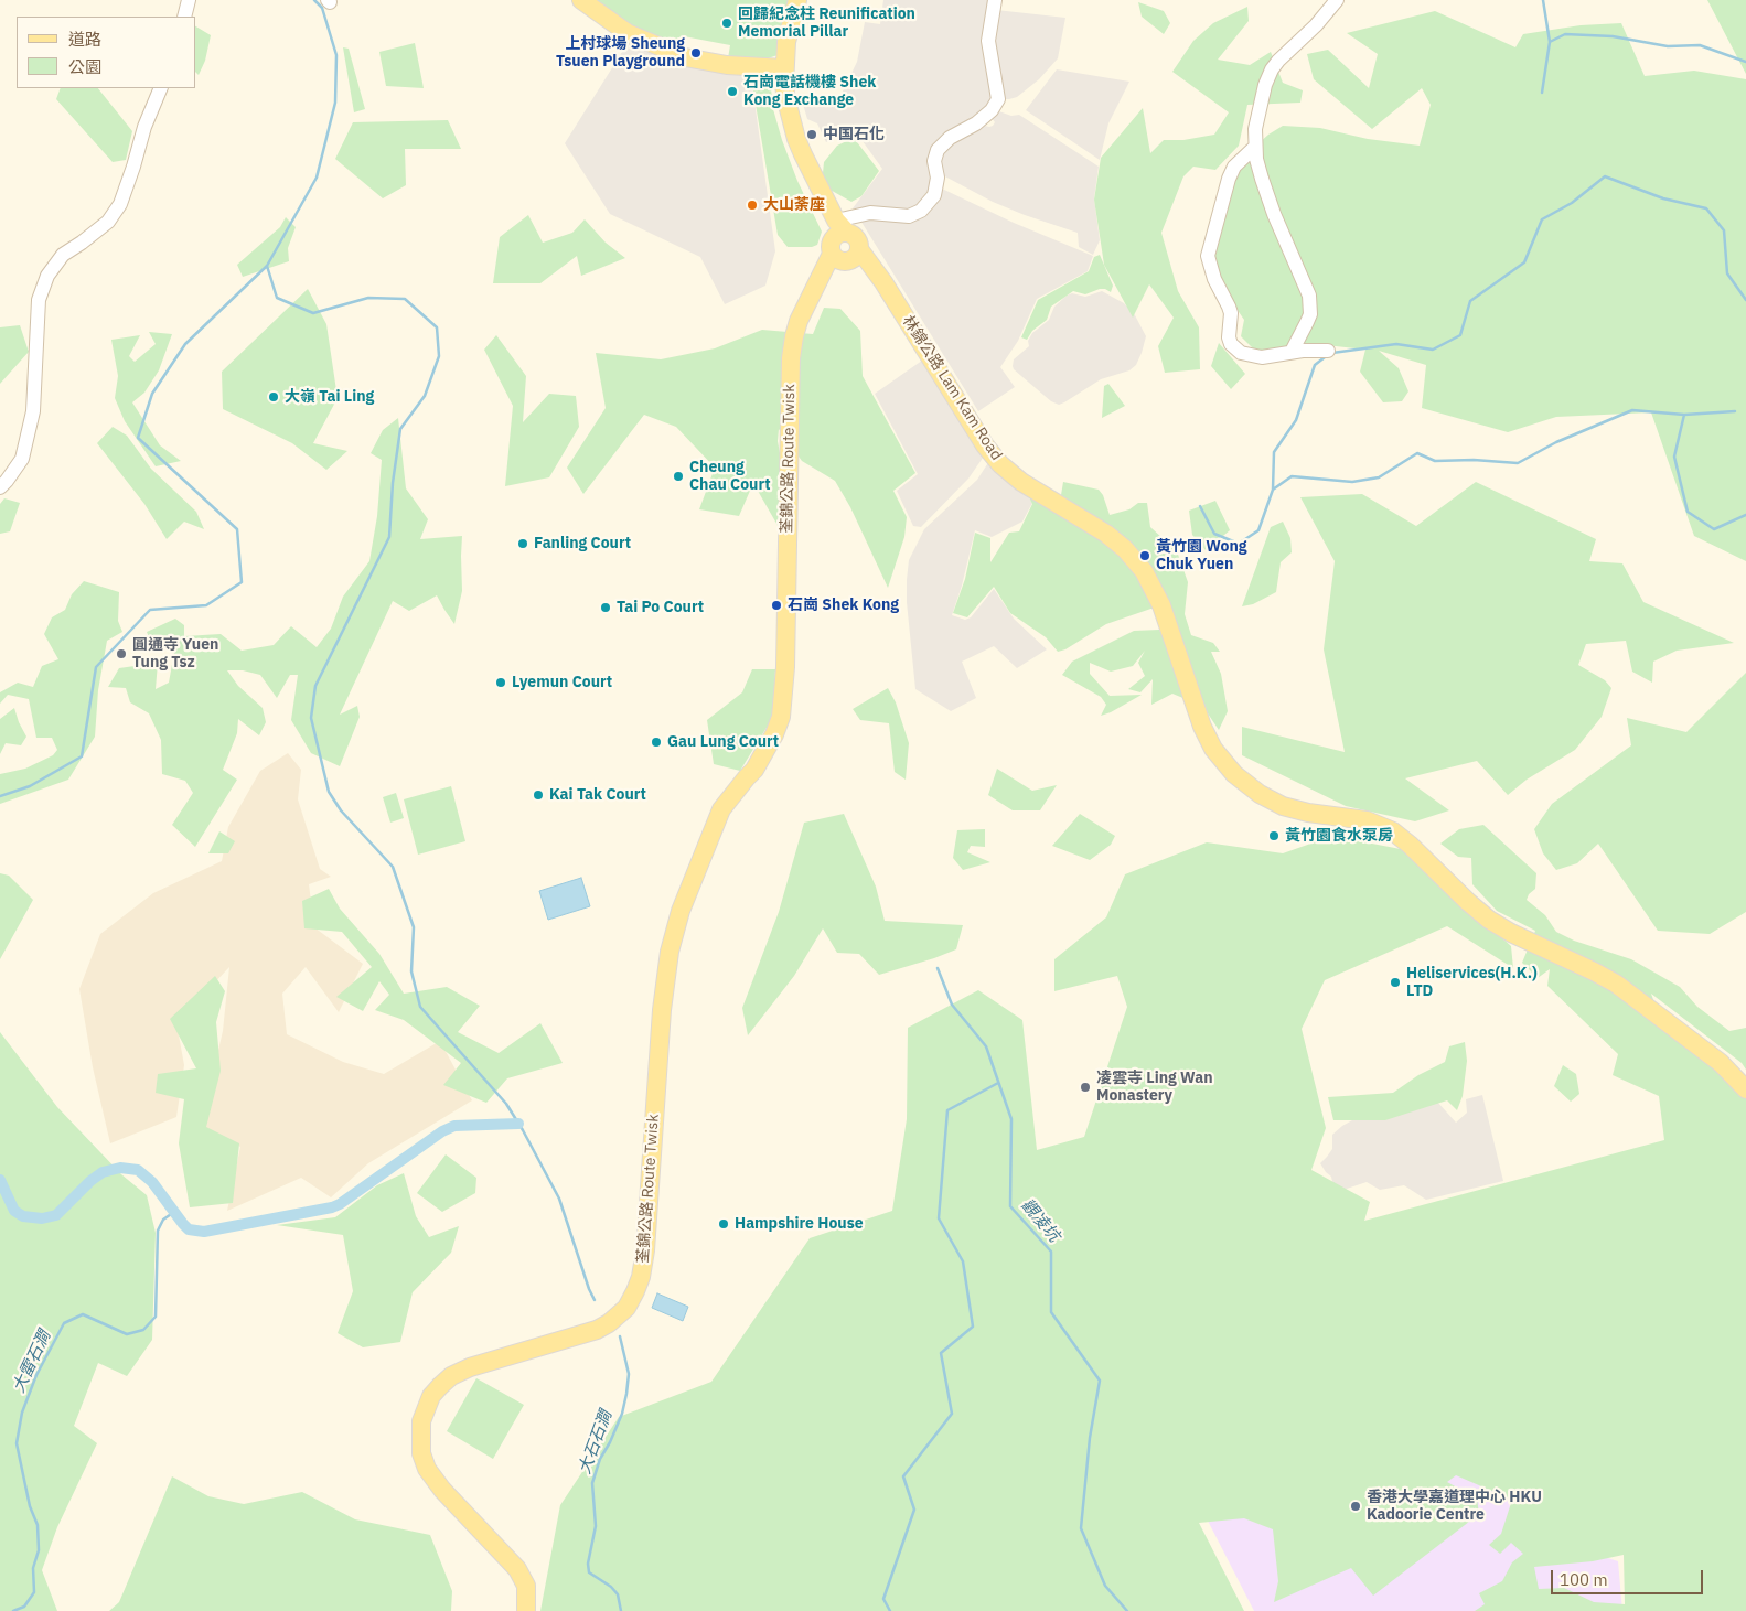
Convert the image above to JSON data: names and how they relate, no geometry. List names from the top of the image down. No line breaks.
{"streets":{"main road":["林錦公路 Lam Kam Road","荃錦公路 Route Twisk"]},"crossings":[["林錦公路 Lam Kam Road","荃錦公路 Route Twisk"]],"water":["觀凌坑","大雷石澗","大石石澗"],"places":["回歸紀念柱 Reunification Memorial Pillar","上村球場 Sheung Tsuen Playground","石崗電話機樓 Shek Kong Exchange","中国石化","大山荼座","大嶺 Tai Ling","Cheung Chau Court","Fanling Court","黃竹園 Wong Chuk Yuen","石崗 Shek Kong","Tai Po Court","圓通寺 Yuen Tung Tsz","Lyemun Court","Gau Lung Court","Kai Tak Court","黃竹園食水泵房","Heliservices(H.K.) LTD","凌雲寺 Ling Wan Monastery","Hampshire House","香港大學嘉道理中心 HKU Kadoorie Centre"],"legend":["道路","公園"],"scale_bar":"100 m"}
